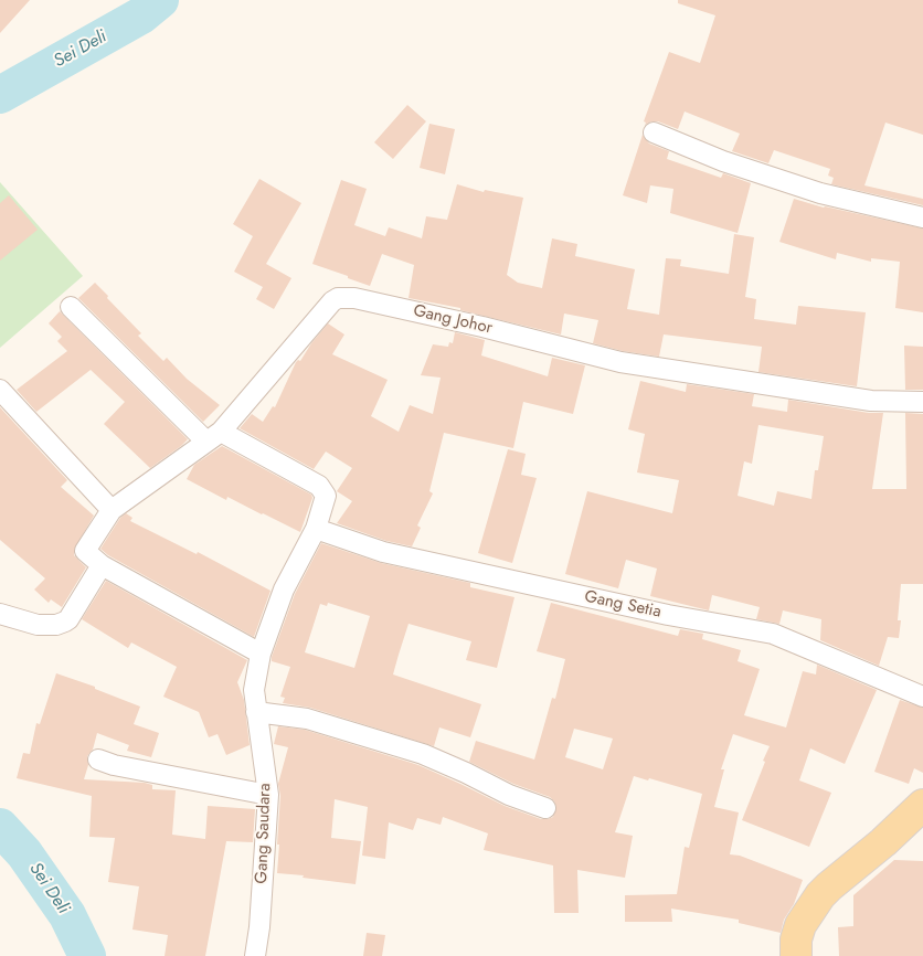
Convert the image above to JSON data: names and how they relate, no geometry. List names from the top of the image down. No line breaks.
{"streets":{"street":["Gang Johor","Gang Setia","Gang Saudara"]},"crossings":[["Gang Johor","Gang Saudara"],["Gang Setia","Gang Saudara"]],"water":["Sei Deli"]}
